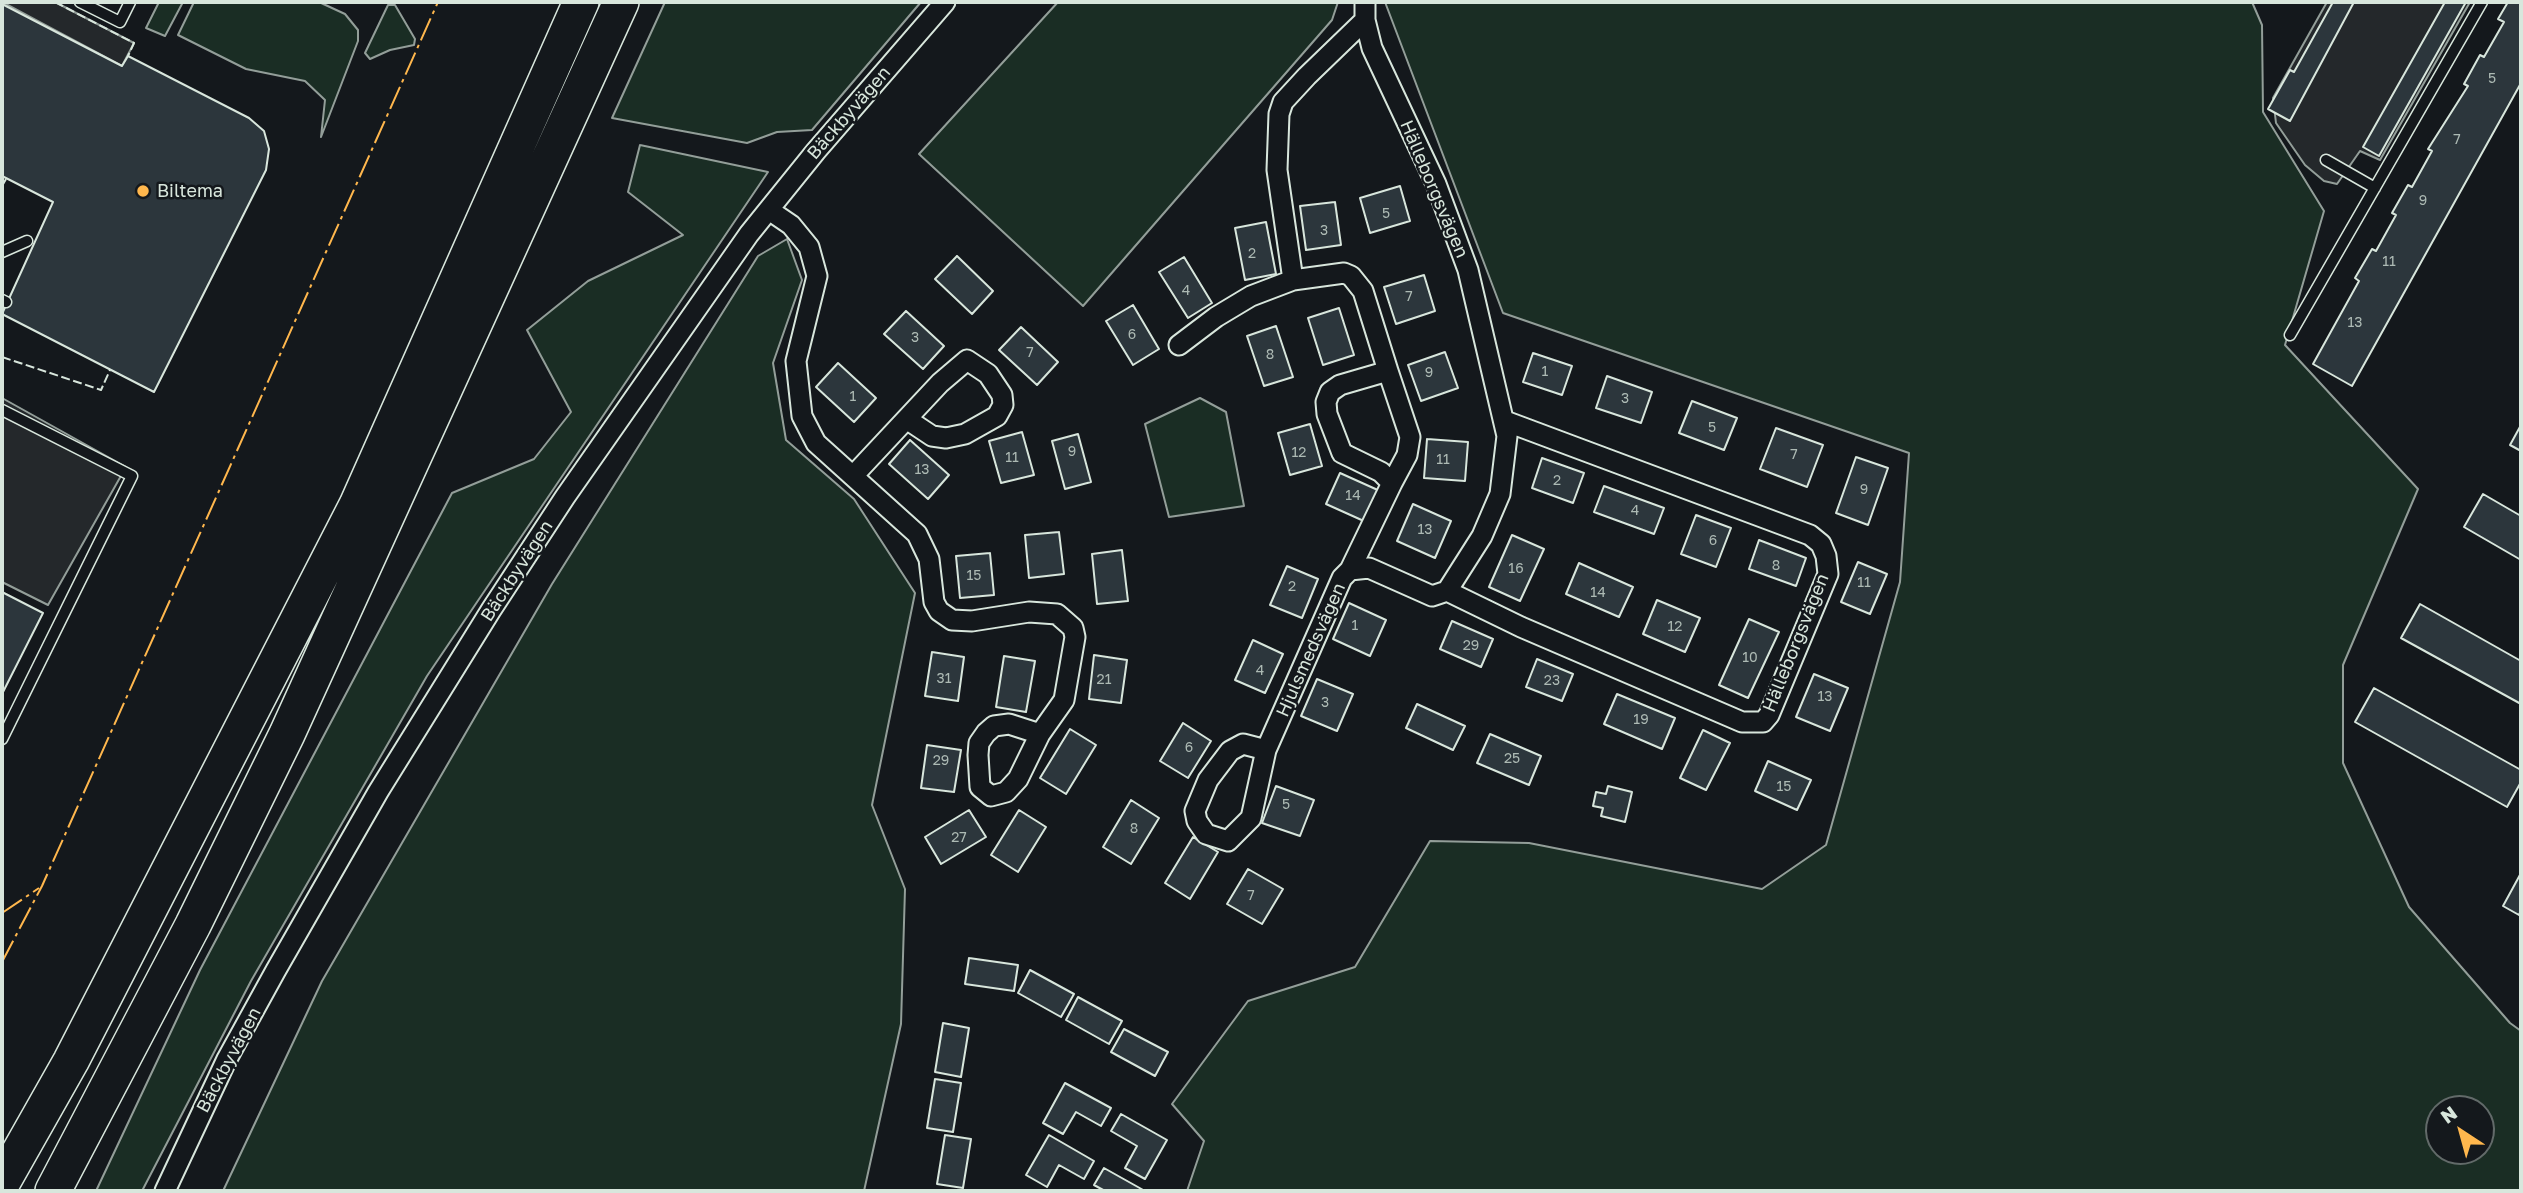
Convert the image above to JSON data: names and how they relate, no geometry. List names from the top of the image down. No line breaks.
{"streets":{"street":["Bäckbyvägen","Hälleborgsvägen","Hjulsmedsvägen"]},"crossings":[["Hälleborgsvägen","Hjulsmedsvägen"]],"places":["Biltema"],"house_numbers":["5","7","9","5","3","2","11","4","7","13","6","3","7","8","1","9","1","3","5","9","12","7","11","11","13","2","9","14","4","13","6","8","16","15","11","2","14","1","12","29","10","4","31","21","23","13","3","19","6","25","29","15","5","8","27","7"],"north":"top left"}
